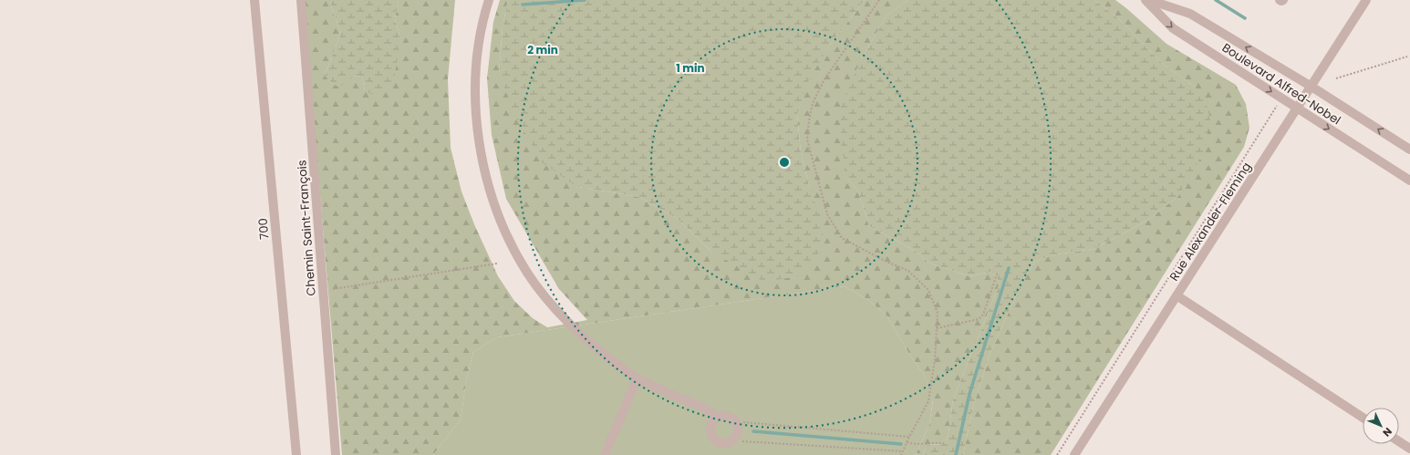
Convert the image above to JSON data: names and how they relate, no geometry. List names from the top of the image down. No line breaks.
{"streets":{"street":["Boulevard Alfred-Nobel","Rue Alexander-Fleming","Chemin Saint-François","700"]},"crossings":[["Boulevard Alfred-Nobel","Rue Alexander-Fleming"]],"north":"bottom right","rings":["2 min","1 min"]}
